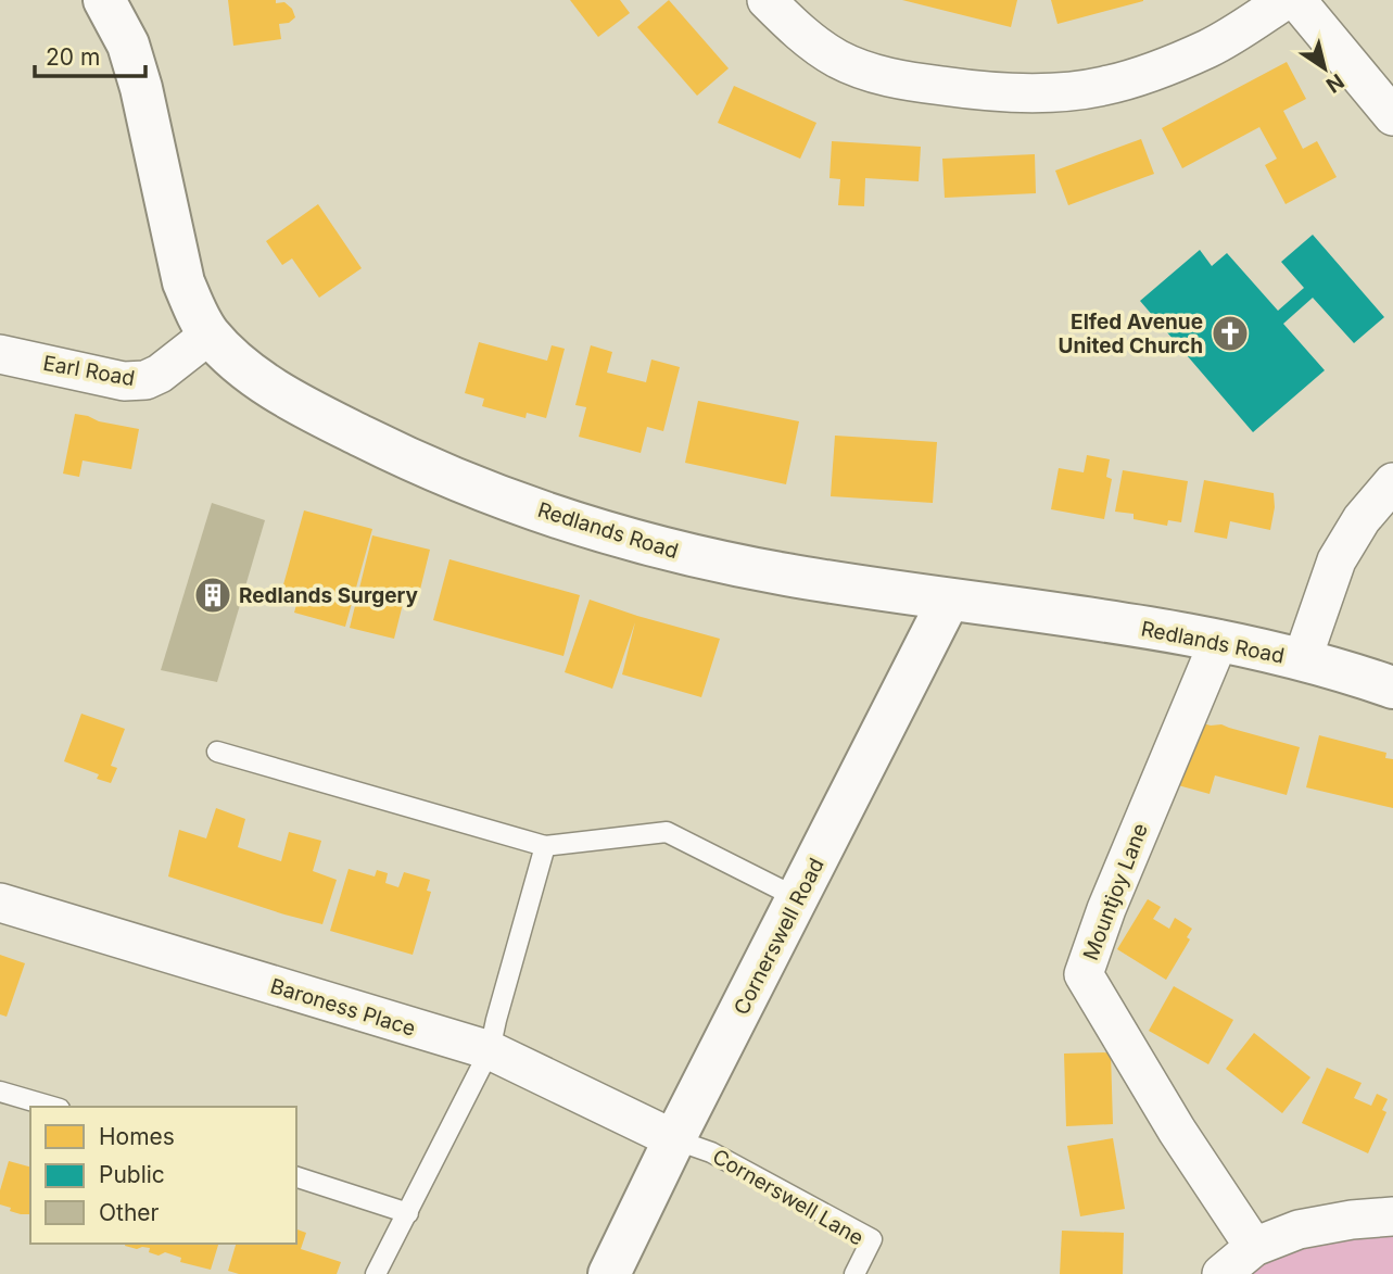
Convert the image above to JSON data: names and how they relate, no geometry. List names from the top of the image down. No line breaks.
{"streets":{"main road":["Redlands Road","Cornerswell Road"],"street":["Earl Road","Mountjoy Lane","Baroness Place"],"lane":["Cornerswell Lane"]},"crossings":[["Earl Road","Redlands Road"],["Redlands Road","Mountjoy Lane"],["Redlands Road","Cornerswell Road"],["Cornerswell Road","Baroness Place"],["Cornerswell Road","Cornerswell Lane"],["Baroness Place","Cornerswell Lane"]],"places":{"church":["Elfed Avenue United Church"],"building":["Redlands Surgery"]},"legend":["Homes","Public","Other"],"scale_bar":"20 m","north":"bottom right"}
